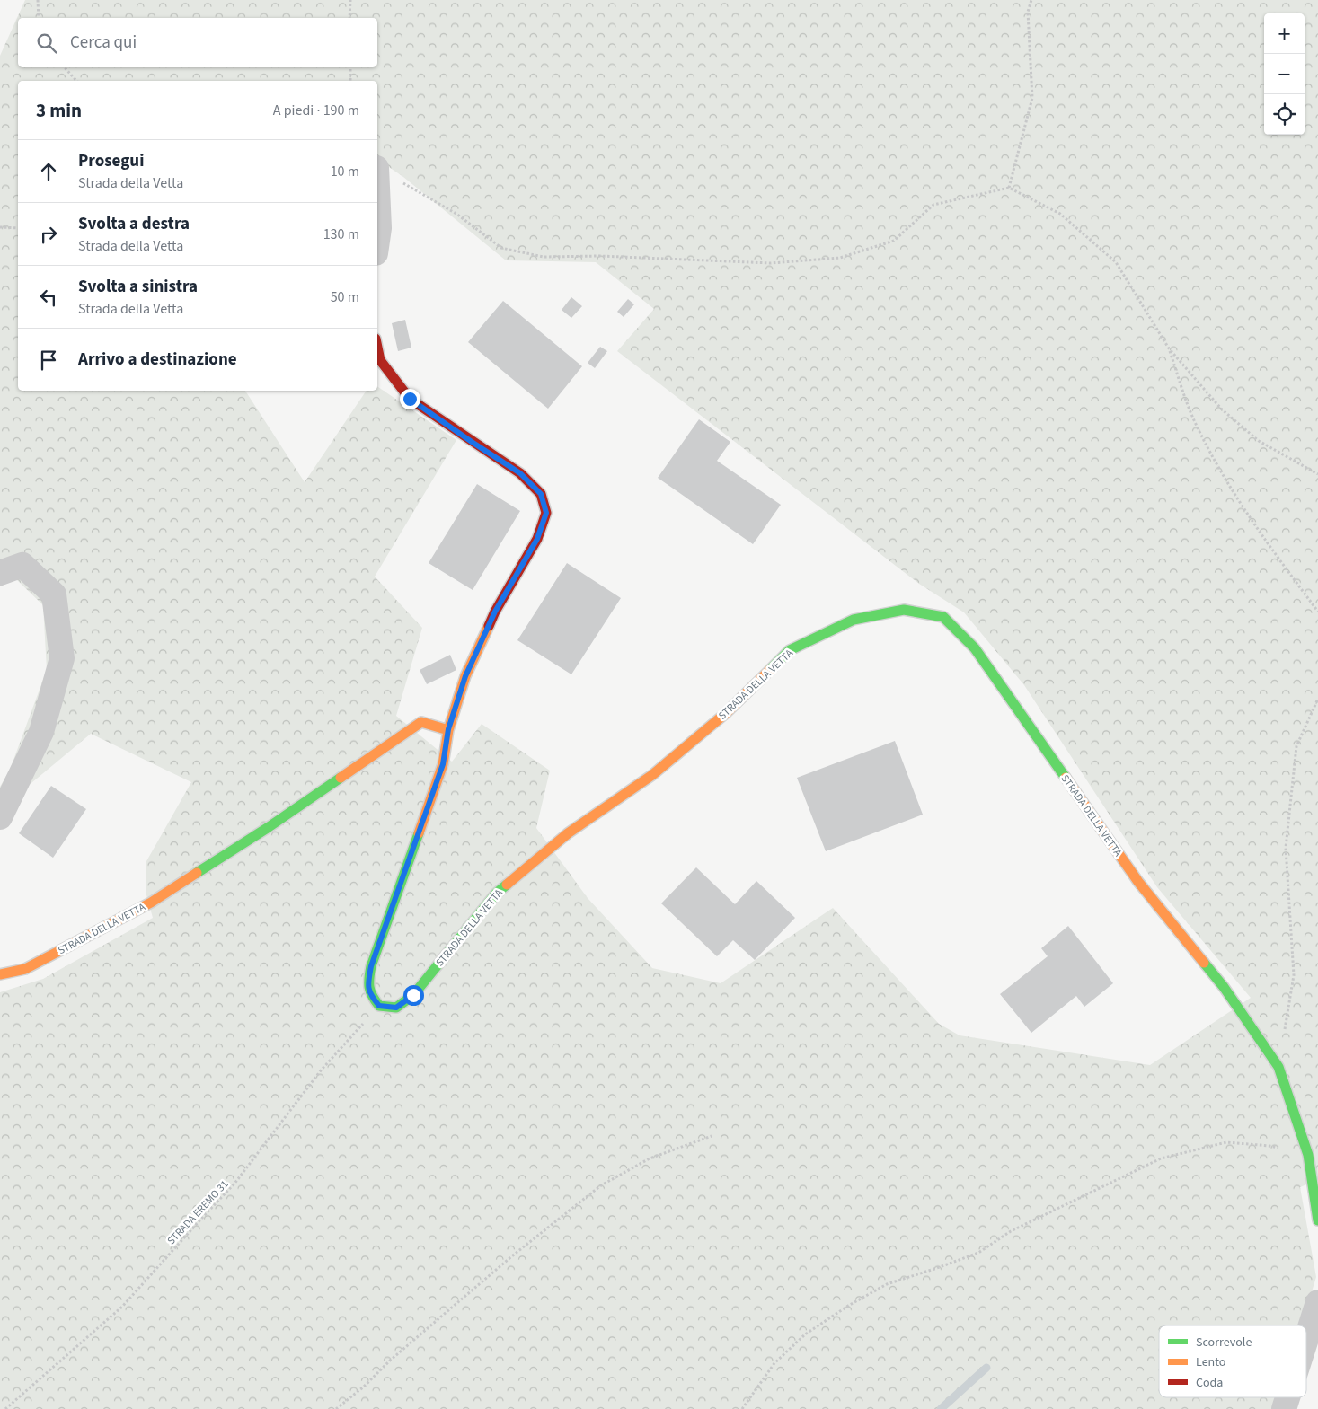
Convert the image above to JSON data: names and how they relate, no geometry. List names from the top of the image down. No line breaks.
{"streets":{"street":["STRADA DELLA VETTA"],"path":["STRADA EREMO 31"]},"crossings":[["STRADA DELLA VETTA","STRADA EREMO 31"]],"legend":["Scorrevole","Lento","Coda"],"page":{"map_buttons":["+","−"],"search":"Cerca qui","heading":["3 min","A piedi · 190 m"],"list":[["Prosegui","Strada della Vetta","10 m"],["Svolta a destra","Strada della Vetta","130 m"],["Svolta a sinistra","Strada della Vetta","50 m"],"Arrivo a destinazione"]}}
